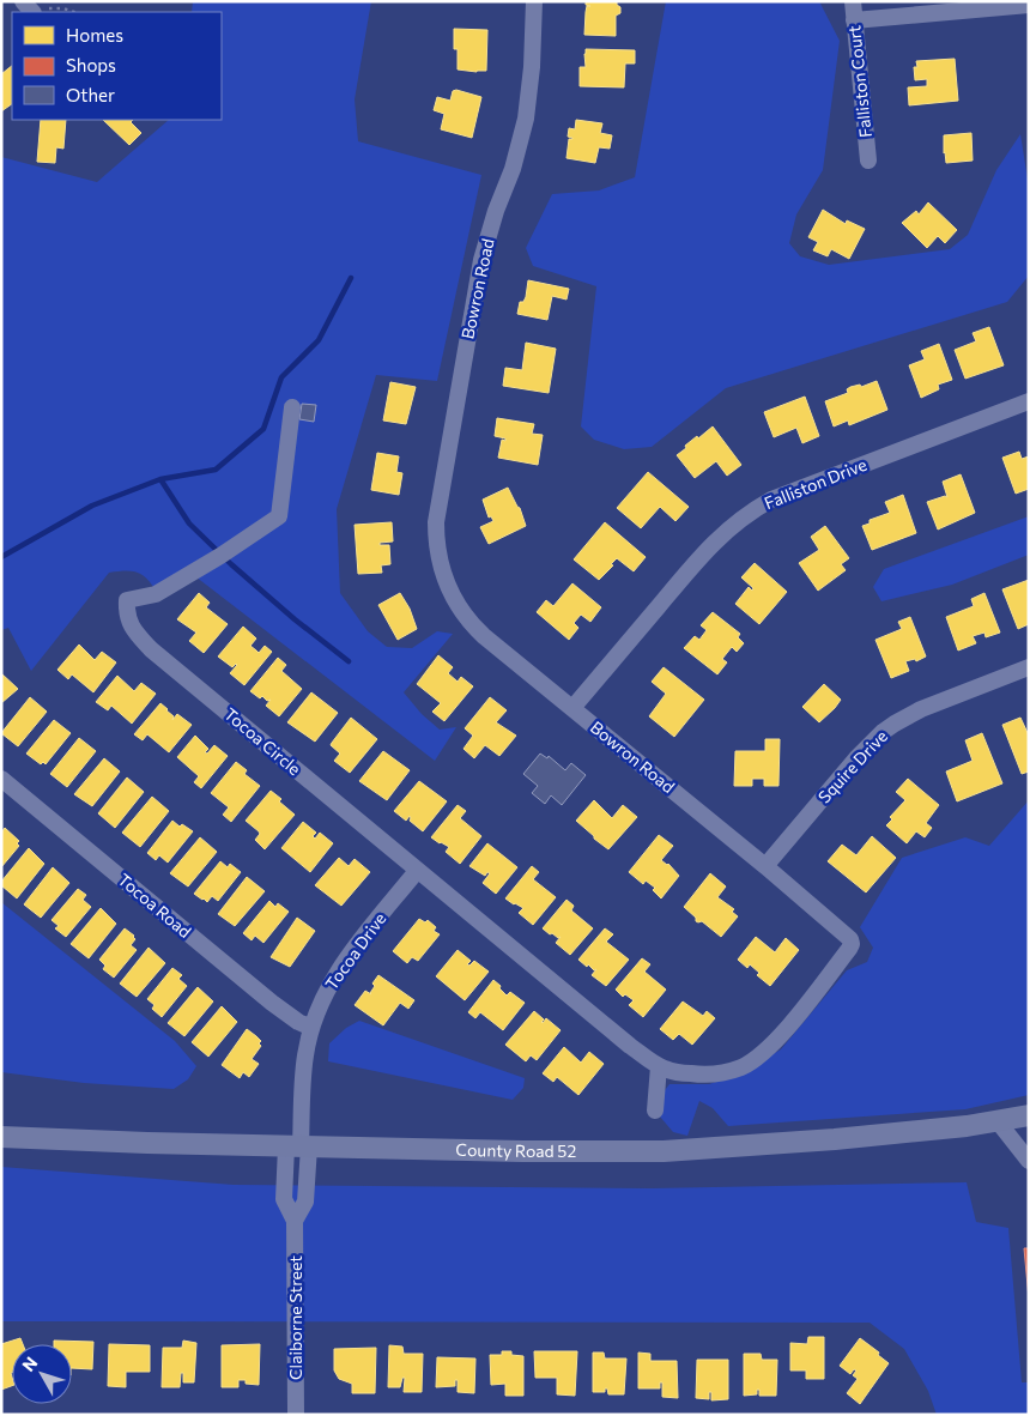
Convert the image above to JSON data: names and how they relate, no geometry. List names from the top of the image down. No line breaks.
{"streets":{"main road":["County Road 52"],"street":["Falliston Court","Bowron Road","Falliston Drive","Tocoa Circle","Squire Drive","Tocoa Road","Tocoa Drive","Claiborne Street"]},"crossings":[["Bowron Road","Falliston Drive"],["Bowron Road","Tocoa Circle"],["Bowron Road","Squire Drive"],["Bowron Road","Tocoa Drive"],["Tocoa Circle","Tocoa Drive"],["Tocoa Road","Tocoa Drive"],["Tocoa Drive","County Road 52"],["Tocoa Drive","Claiborne Street"],["County Road 52","Claiborne Street"]],"legend":["Homes","Shops","Other"],"north":"top left"}
